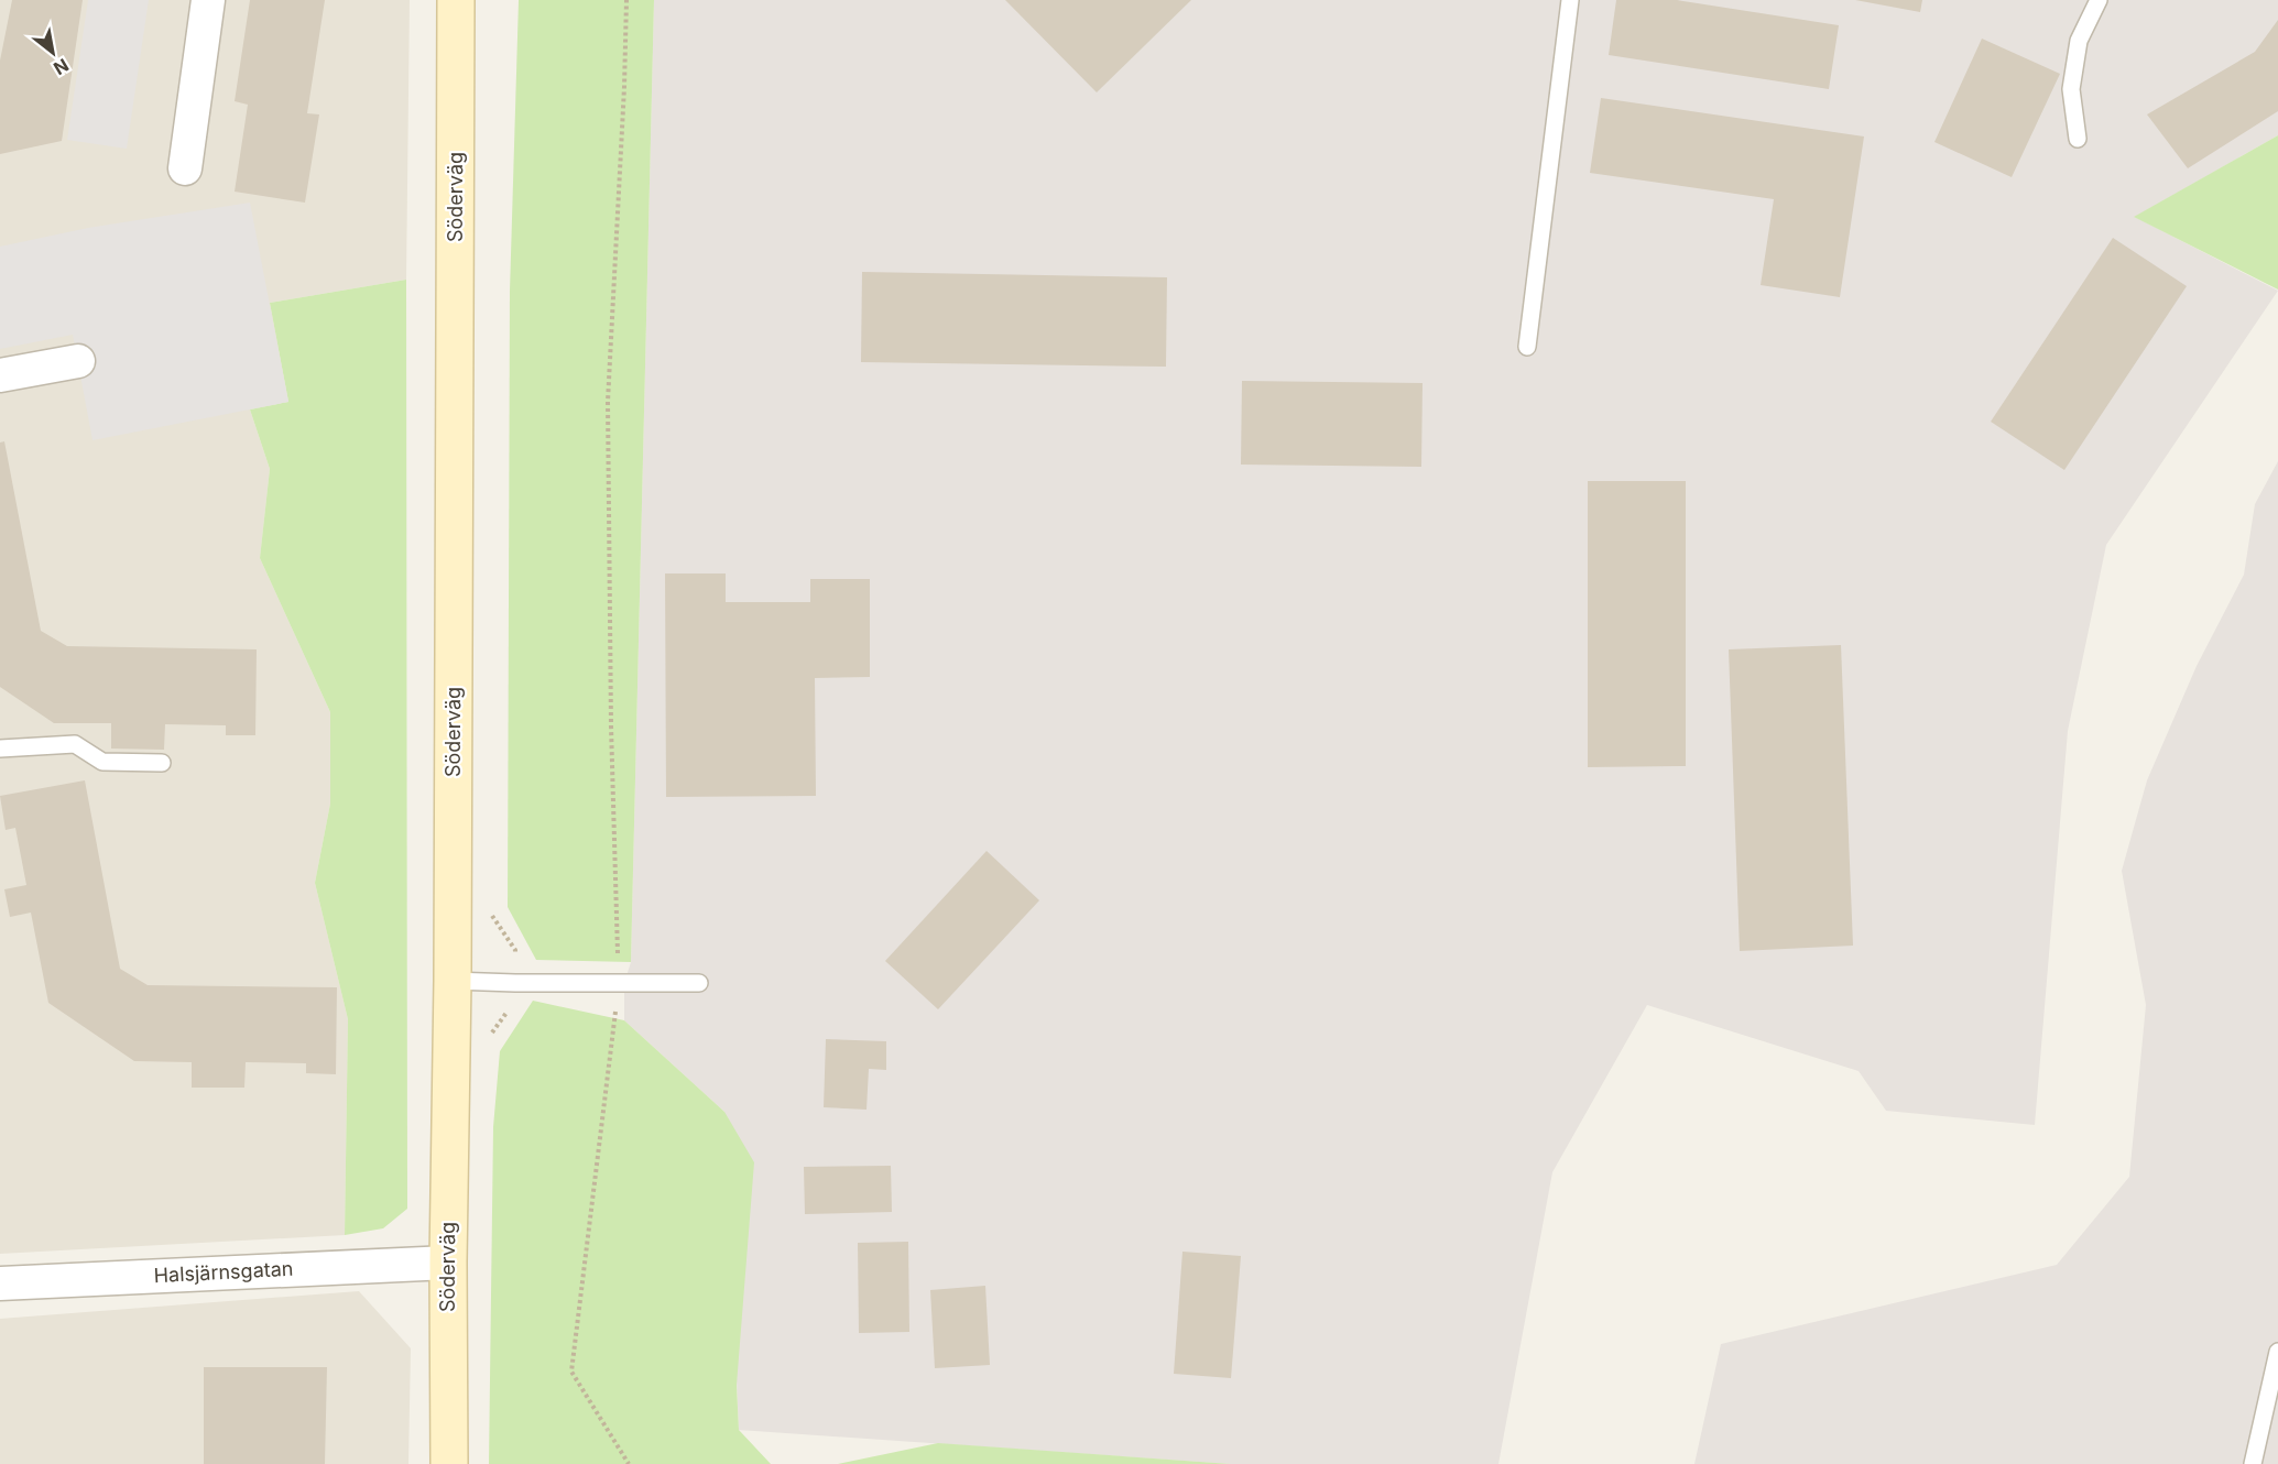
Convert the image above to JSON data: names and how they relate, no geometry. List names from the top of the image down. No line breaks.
{"streets":{"main road":["Söderväg"],"street":["Halsjärnsgatan"]},"crossings":[["Söderväg","Halsjärnsgatan"]],"north":"bottom right"}
